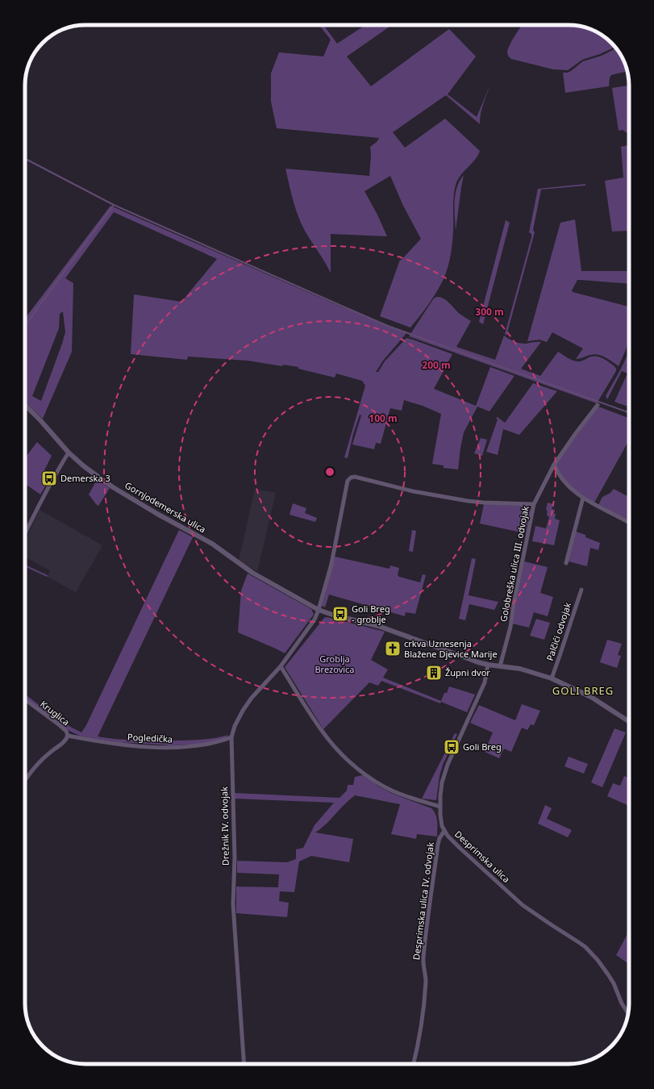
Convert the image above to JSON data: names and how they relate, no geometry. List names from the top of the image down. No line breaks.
{"streets":{"street":["Gornjodemerska ulica","Golobreška ulica III. odvojak","Palčići odvojak","Kruglica","Pogledička","Drežnik IV. odvojak","Desprimska ulica","Desprimska ulica IV. odvojak"]},"crossings":[["Gornjodemerska ulica","Golobreška ulica III. odvojak"],["Gornjodemerska ulica","Palčići odvojak"],["Gornjodemerska ulica","Drežnik IV. odvojak"],["Gornjodemerska ulica","Desprimska ulica"],["Golobreška ulica III. odvojak","Drežnik IV. odvojak"],["Kruglica","Pogledička"],["Pogledička","Drežnik IV. odvojak"],["Desprimska ulica","Desprimska ulica IV. odvojak"]],"districts":["GOLI BREG"],"parks":["Groblja Brezovica"],"places":{"bus stop":["Demerska 3","Goli Breg - groblje","Goli Breg"],"church":["crkva Uznesenja Blažene Djevice Marije"],"building":["Župni dvor"]},"rings":["300 m","200 m","100 m"]}
